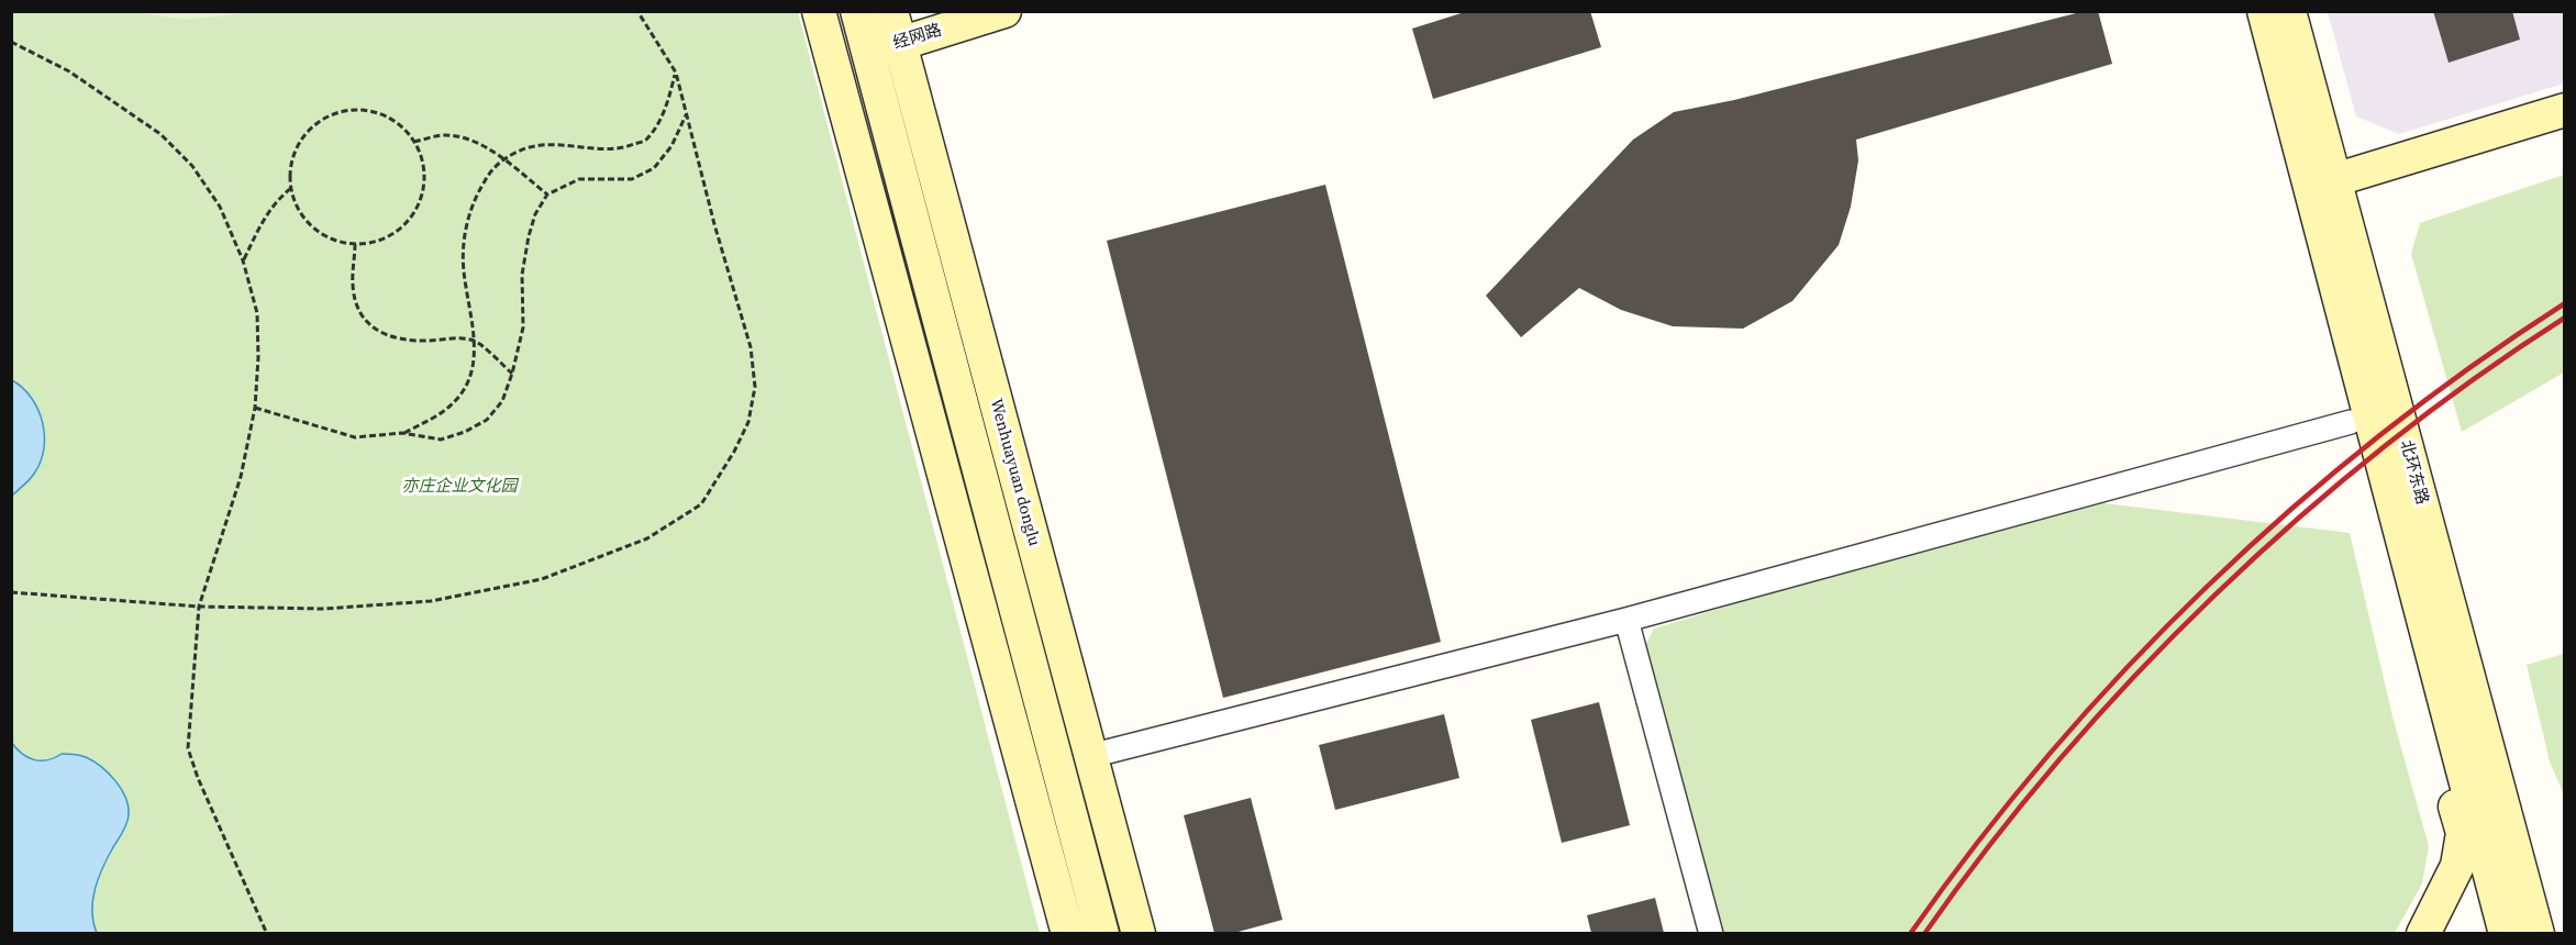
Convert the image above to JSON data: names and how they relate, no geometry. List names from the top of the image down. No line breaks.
{"streets":{"street":["经网路","Wenhuayuan donglu","北环东路"]},"crossings":[["经网路","Wenhuayuan donglu"]],"parks":["亦庄企业文化园"]}
